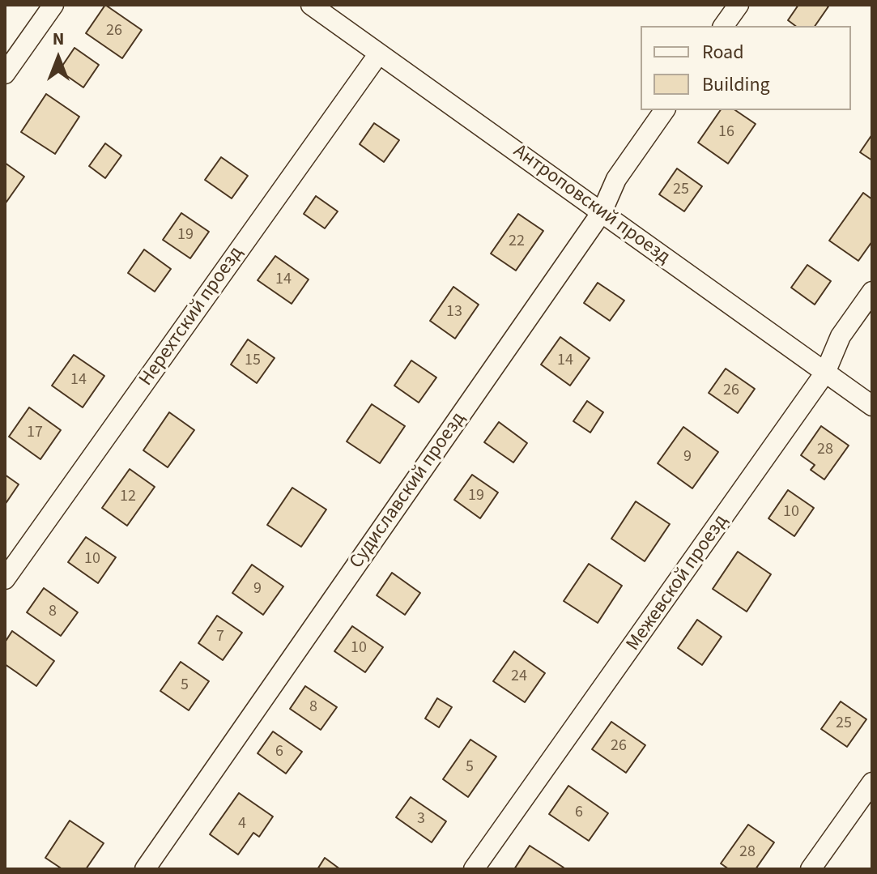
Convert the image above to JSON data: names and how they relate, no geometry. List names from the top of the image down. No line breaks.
{"streets":{"street":["Антроповский проезд","Нерехтский проезд","Судиславский проезд","Межевской проезд"]},"crossings":[["Антроповский проезд","Нерехтский проезд"],["Антроповский проезд","Судиславский проезд"],["Антроповский проезд","Межевской проезд"]],"house_numbers":["26","16","25","19","22","14","13","15","14","14","26","17","28","9","19","12","10","10","9","8","7","10","24","5","8","25","26","6","5","6","3","4","28"],"legend":["Road","Building"],"north":"top"}
